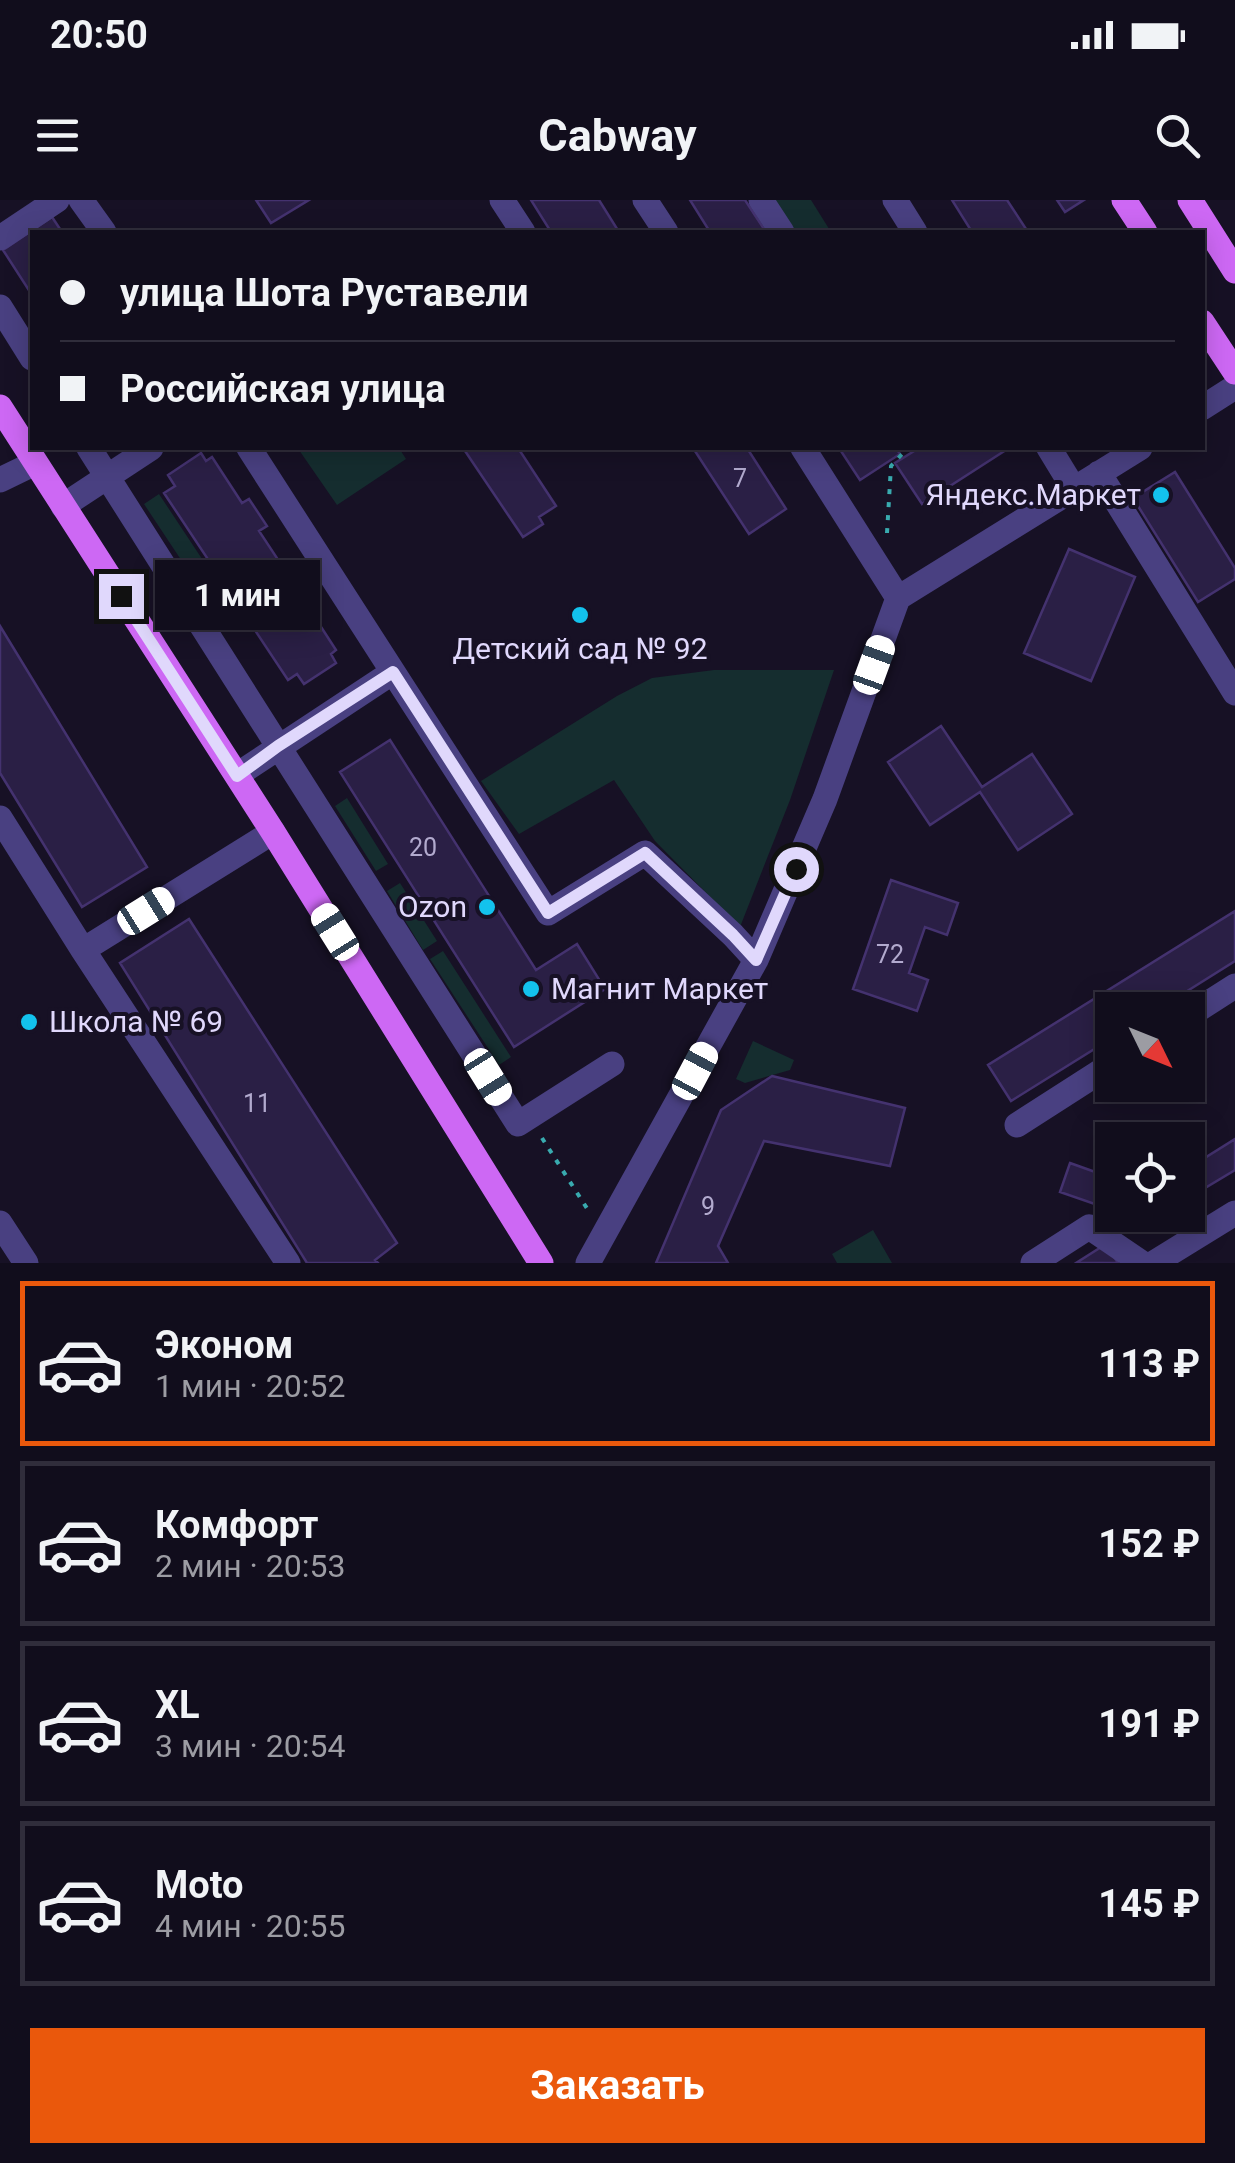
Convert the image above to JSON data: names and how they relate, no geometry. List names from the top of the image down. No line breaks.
{"places":["Яндекс.Маркет","Детский сад № 92","Ozon","Магнит Маркет","Школа № 69"],"house_numbers":["7","20","72","11","9"],"north":"bottom right","page":{"status":"20:50","header":"Cabway","banner":["улица Шота Руставели","Российская улица"],"bubble":"1 мин","list":[{"name":"Эконом","note":"1 мин · 20:52","value":"113 ₽"},{"name":"Комфорт","note":"2 мин · 20:53","value":"152 ₽"},{"name":"XL","note":"3 мин · 20:54","value":"191 ₽"},{"name":"Moto","note":"4 мин · 20:55","value":"145 ₽"}],"buttons":"Заказать"}}
